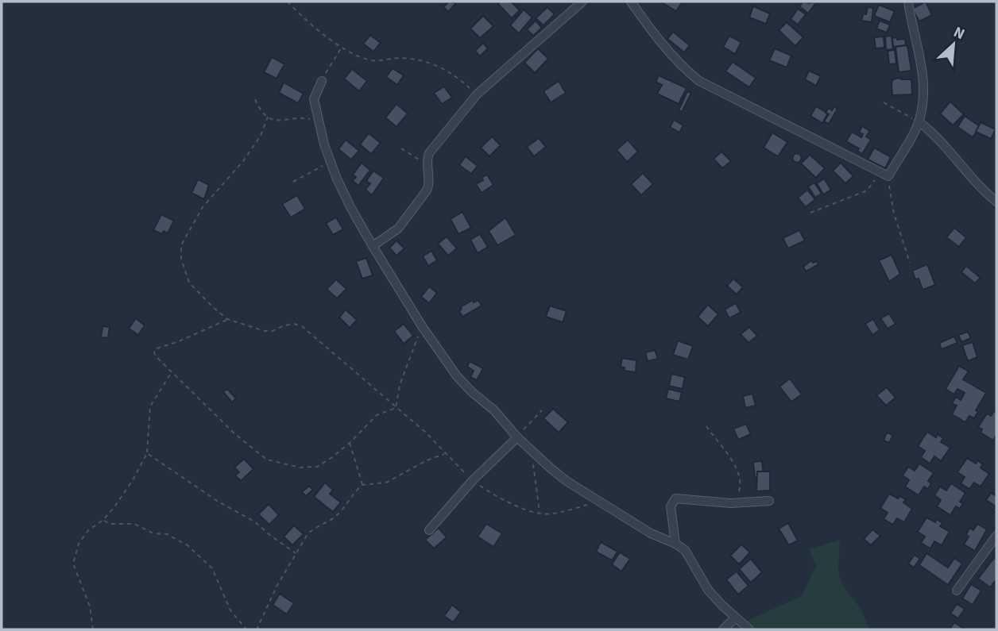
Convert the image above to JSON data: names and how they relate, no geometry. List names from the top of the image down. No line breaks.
{"north":"top right"}
